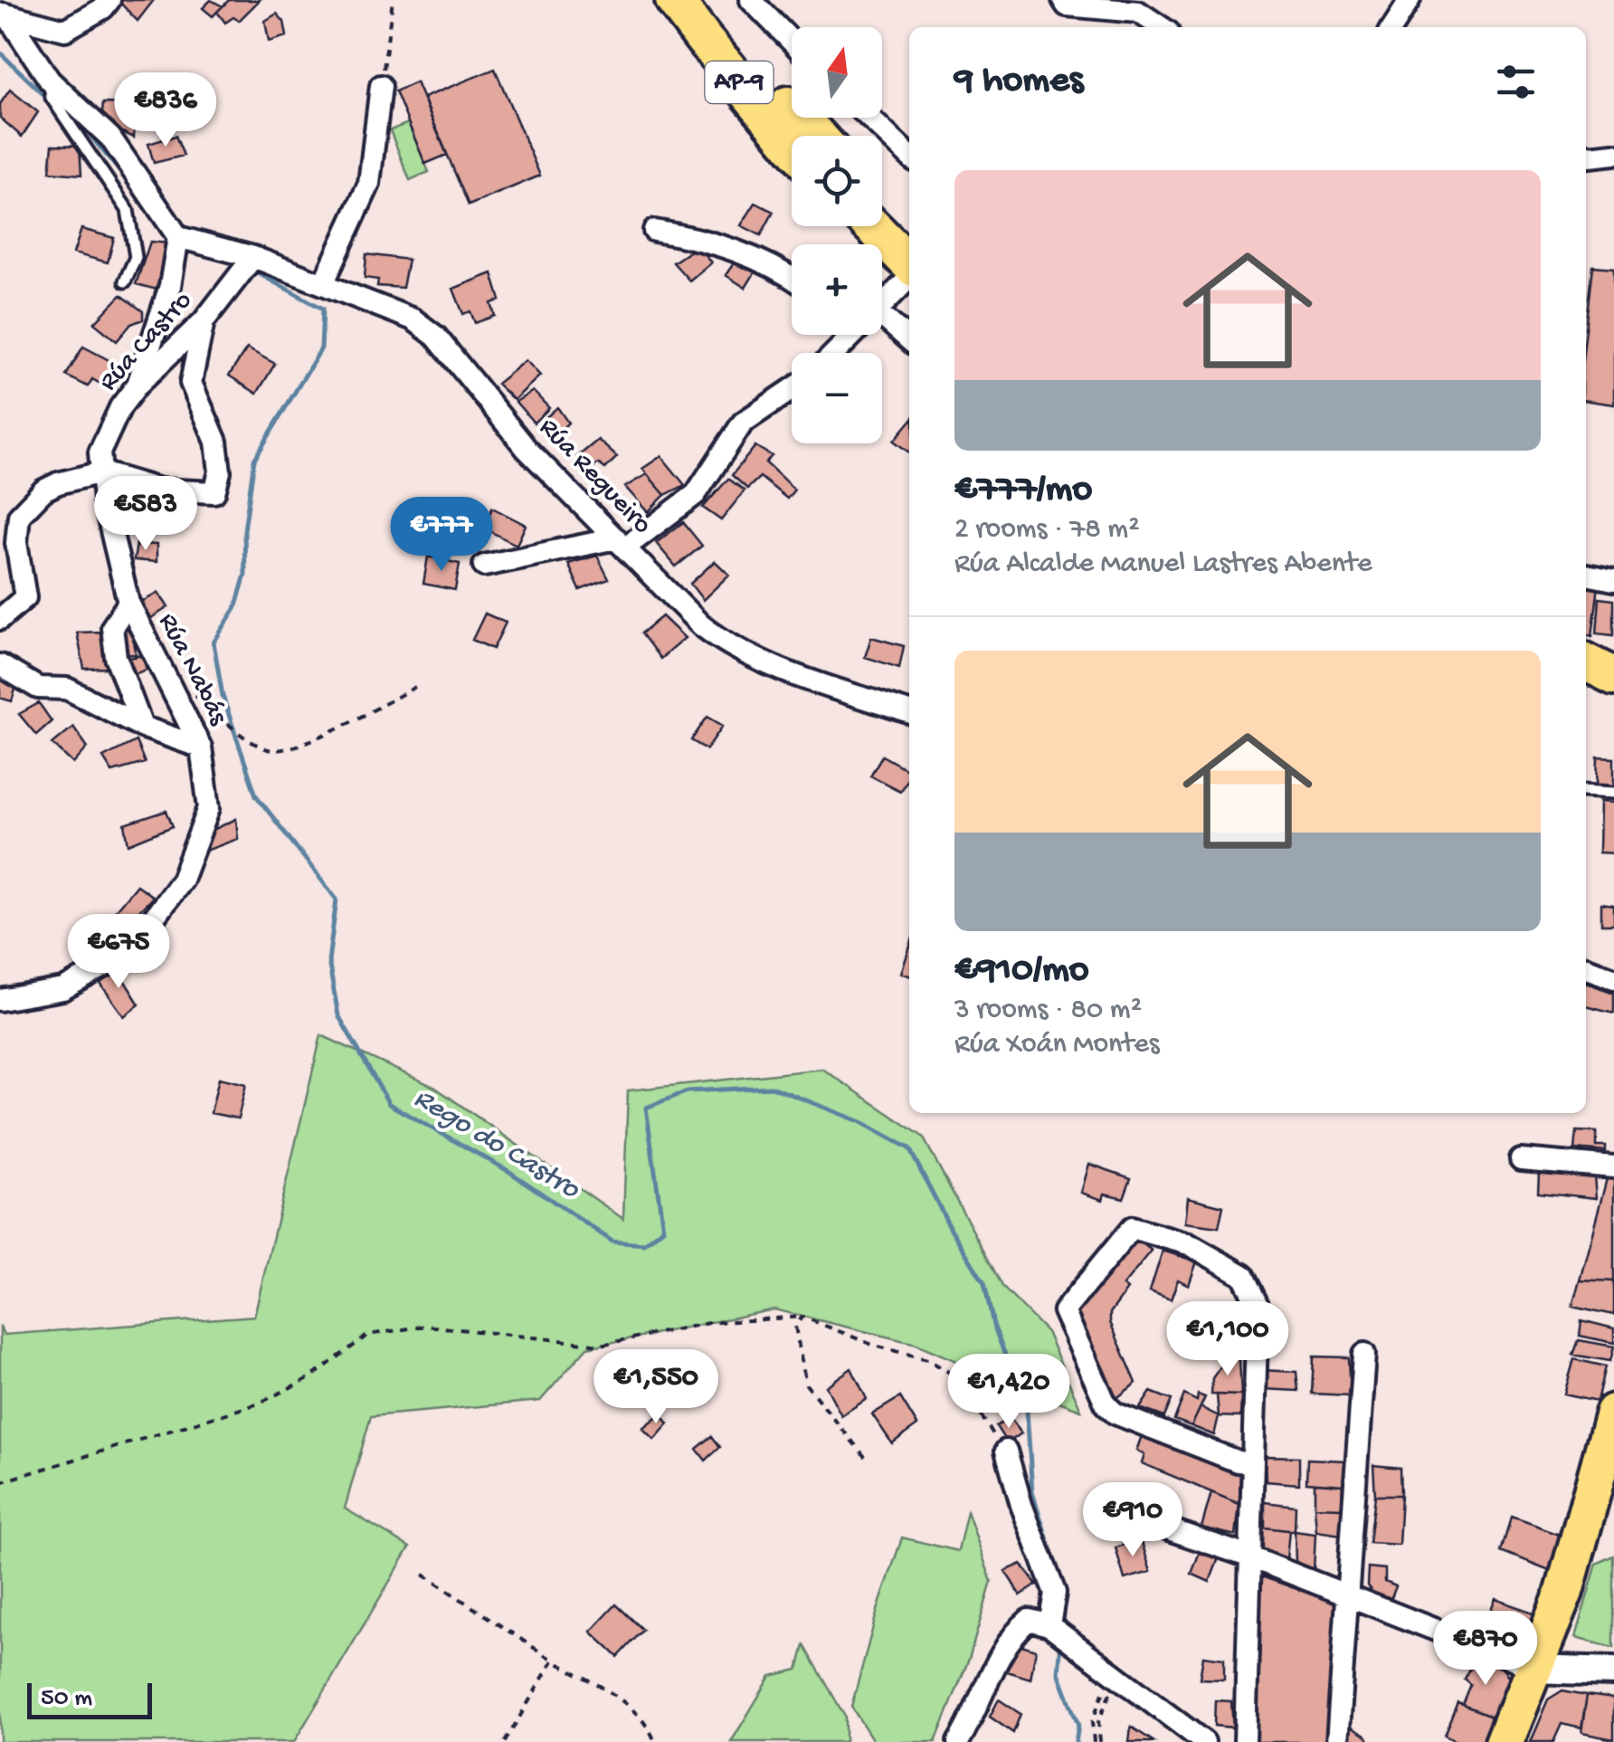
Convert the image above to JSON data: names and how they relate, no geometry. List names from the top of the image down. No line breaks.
{"streets":{"highway":["AP-9"],"street":["Rúa Castro","Rúa Regueiro","Rúa Nabás"]},"crossings":[["Rúa Castro","Rúa Regueiro"],["Rúa Castro","Rúa Nabás"]],"water":["Rego do Castro"],"scale_bar":"50 m","north":"top","page":{"map_buttons":["+","−"],"heading":"9 homes","price":["€836","€583","€777","€675","€1,100","€1,550","€1,420","€910","€870"],"list":[{"name":"€777/mo","note":"2 rooms · 78 m² · Rúa Alcalde Manuel Lastres Abente"},{"name":"€910/mo","note":"3 rooms · 80 m² · Rúa Xoán Montes"}],"scale":"50 m"}}
